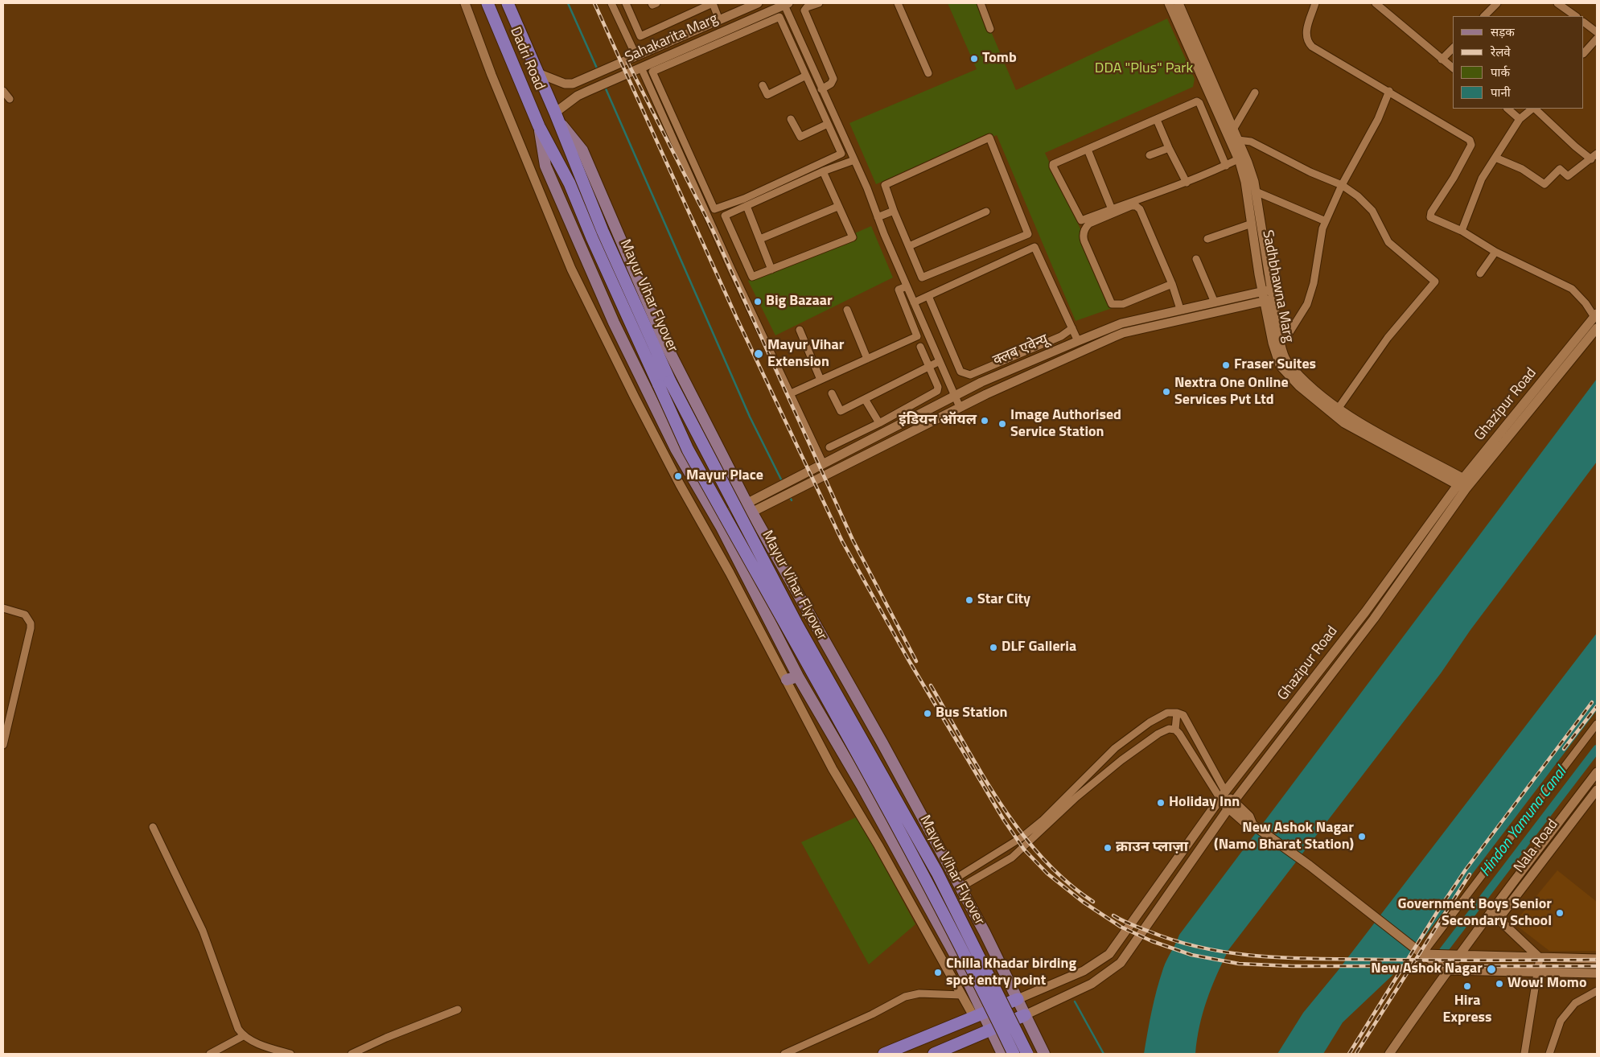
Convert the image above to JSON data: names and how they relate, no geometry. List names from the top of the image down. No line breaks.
{"streets":{"highway":["Dadri Road","Mayur Vihar Flyover"],"street":["Sahakarita Marg","Sadhbhawna Marg","क्लब एवेन्यू","Ghazipur Road","Nala Road"]},"crossings":[["Sahakarita Marg","Dadri Road"],["Sahakarita Marg","Mayur Vihar Flyover"],["Dadri Road","Mayur Vihar Flyover"],["Sadhbhawna Marg","क्लब एवेन्यू"],["Sadhbhawna Marg","Ghazipur Road"]],"water":["Hindon Yamuna Canal"],"parks":["DDA \"Plus\" Park"],"places":["Tomb","Big Bazaar","Mayur Vihar Extension","Fraser Suites","Nextra One Online Services Pvt Ltd","इंडियन ऑयल","Image Authorised Service Station","Mayur Place","Star City","DLF Galleria","Bus Station","Holiday Inn","New Ashok Nagar (Namo Bharat Station)","क्राउन प्लाज़ा","Government Boys Senior Secondary School","New Ashok Nagar","Chilla Khadar birding spot entry point","Wow! Momo","Hira Express"],"legend":["सड़क","रेलवे","पार्क","पानी"]}
